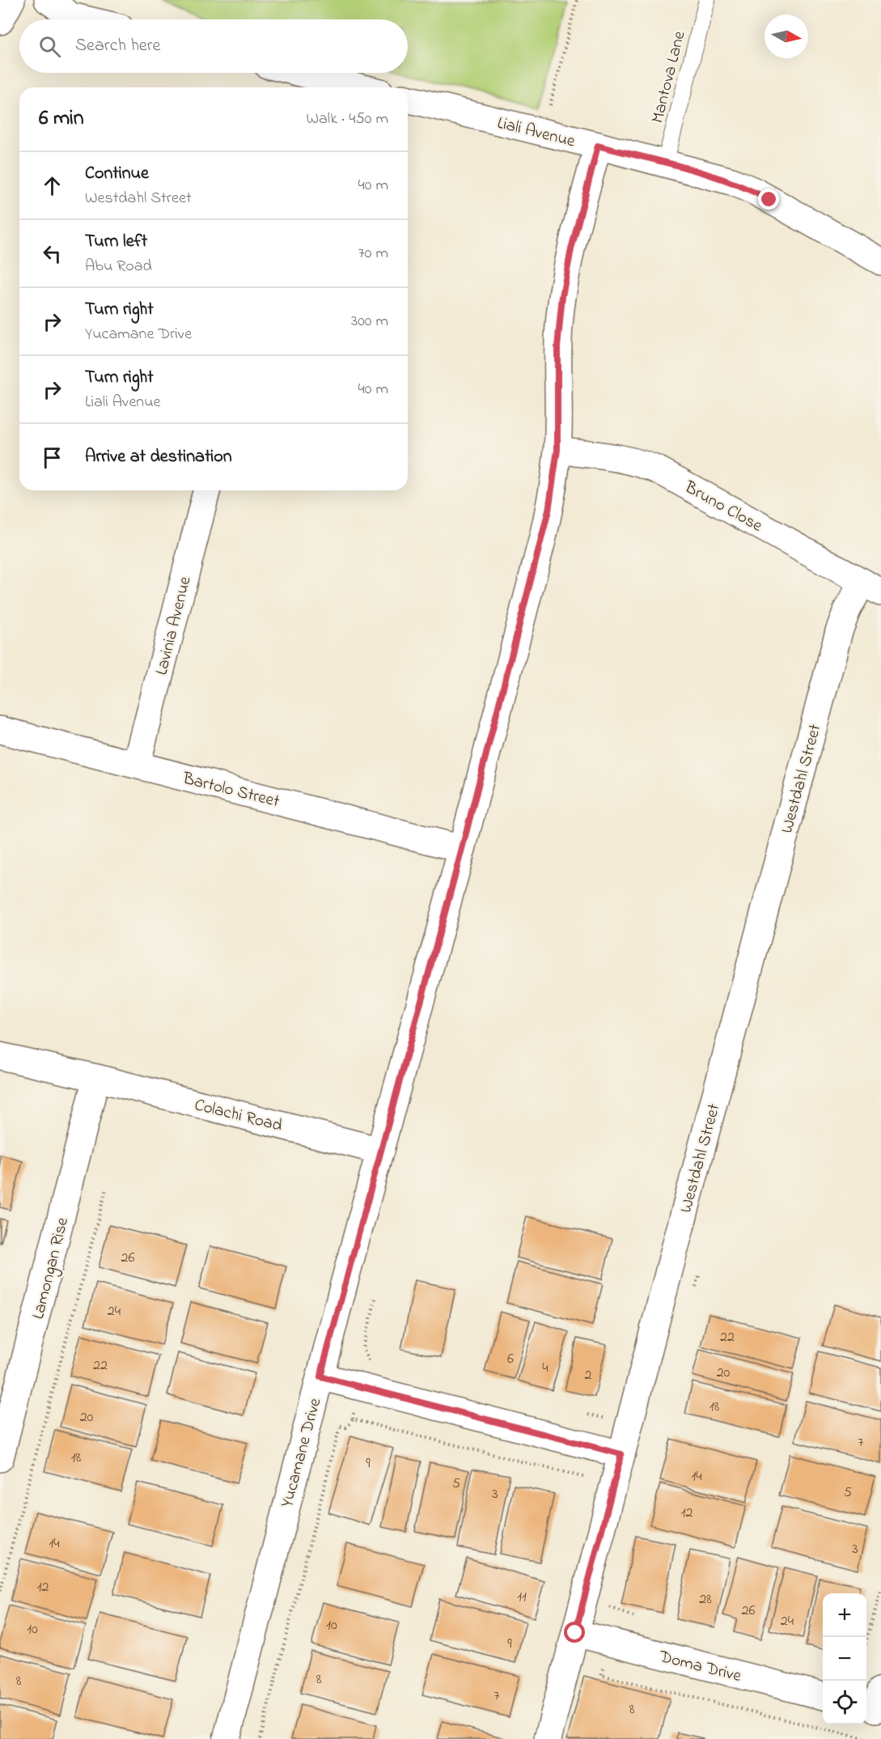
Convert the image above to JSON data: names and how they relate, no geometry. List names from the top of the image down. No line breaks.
{"streets":{"street":["Liali Avenue","Bruno Close","Lavinia Avenue","Westdahl Street","Bartolo Street","Colachi Road","Lamongan Rise","Yucamane Drive","Doma Drive"],"lane":["Mantova Lane"]},"crossings":[["Mantova Lane","Liali Avenue"],["Liali Avenue","Yucamane Drive"],["Bruno Close","Westdahl Street"],["Bruno Close","Yucamane Drive"],["Lavinia Avenue","Bartolo Street"],["Westdahl Street","Doma Drive"],["Bartolo Street","Yucamane Drive"],["Colachi Road","Lamongan Rise"],["Colachi Road","Yucamane Drive"]],"house_numbers":["26","24","22","6","22","4","20","2","18","20","7","18","9","14","5","5","3","12","14","3","12","11","28","26","24","10","10","9","8","8","7","8"],"north":"right","page":{"search":"Search here","heading":["6 min","Walk · 450 m"],"list":[["Continue","Westdahl Street","40 m"],["Turn left","Abu Road","70 m"],["Turn right","Yucamane Drive","300 m"],["Turn right","Liali Avenue","40 m"],"Arrive at destination"],"map_buttons":["+","−"]}}
